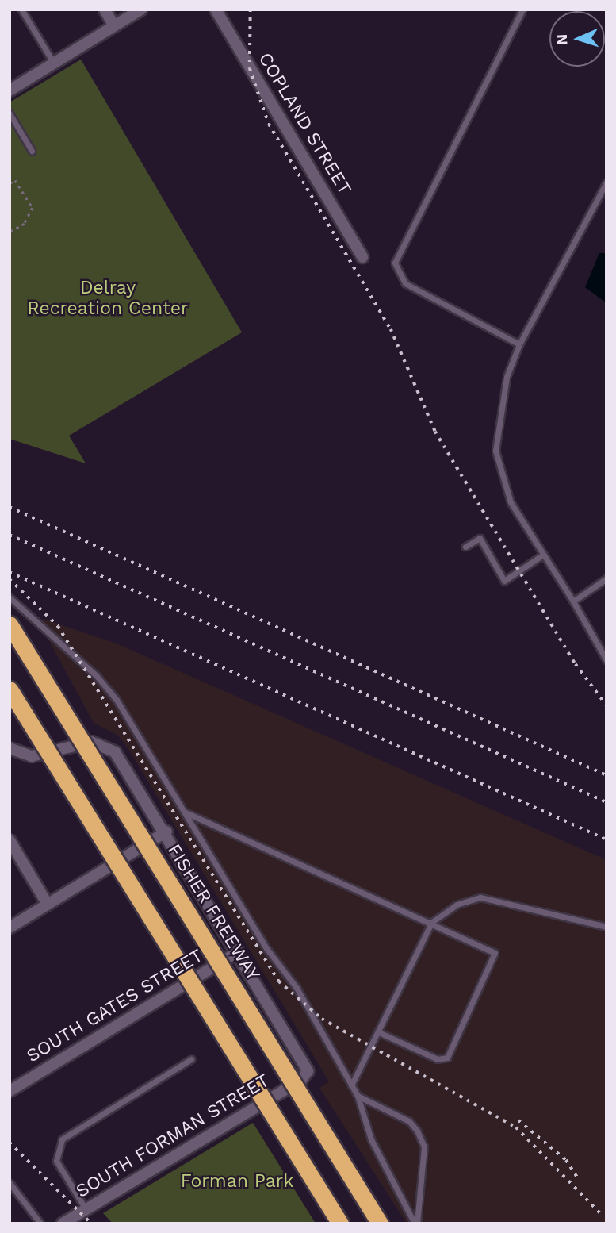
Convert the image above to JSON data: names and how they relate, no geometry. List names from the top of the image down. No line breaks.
{"streets":{"highway":["FISHER FREEWAY"],"street":["COPLAND STREET","SOUTH GATES STREET","SOUTH FORMAN STREET"]},"crossings":[["SOUTH GATES STREET","SOUTH FORMAN STREET"]],"parks":["Delray Recreation Center","Forman Park"],"north":"left"}
